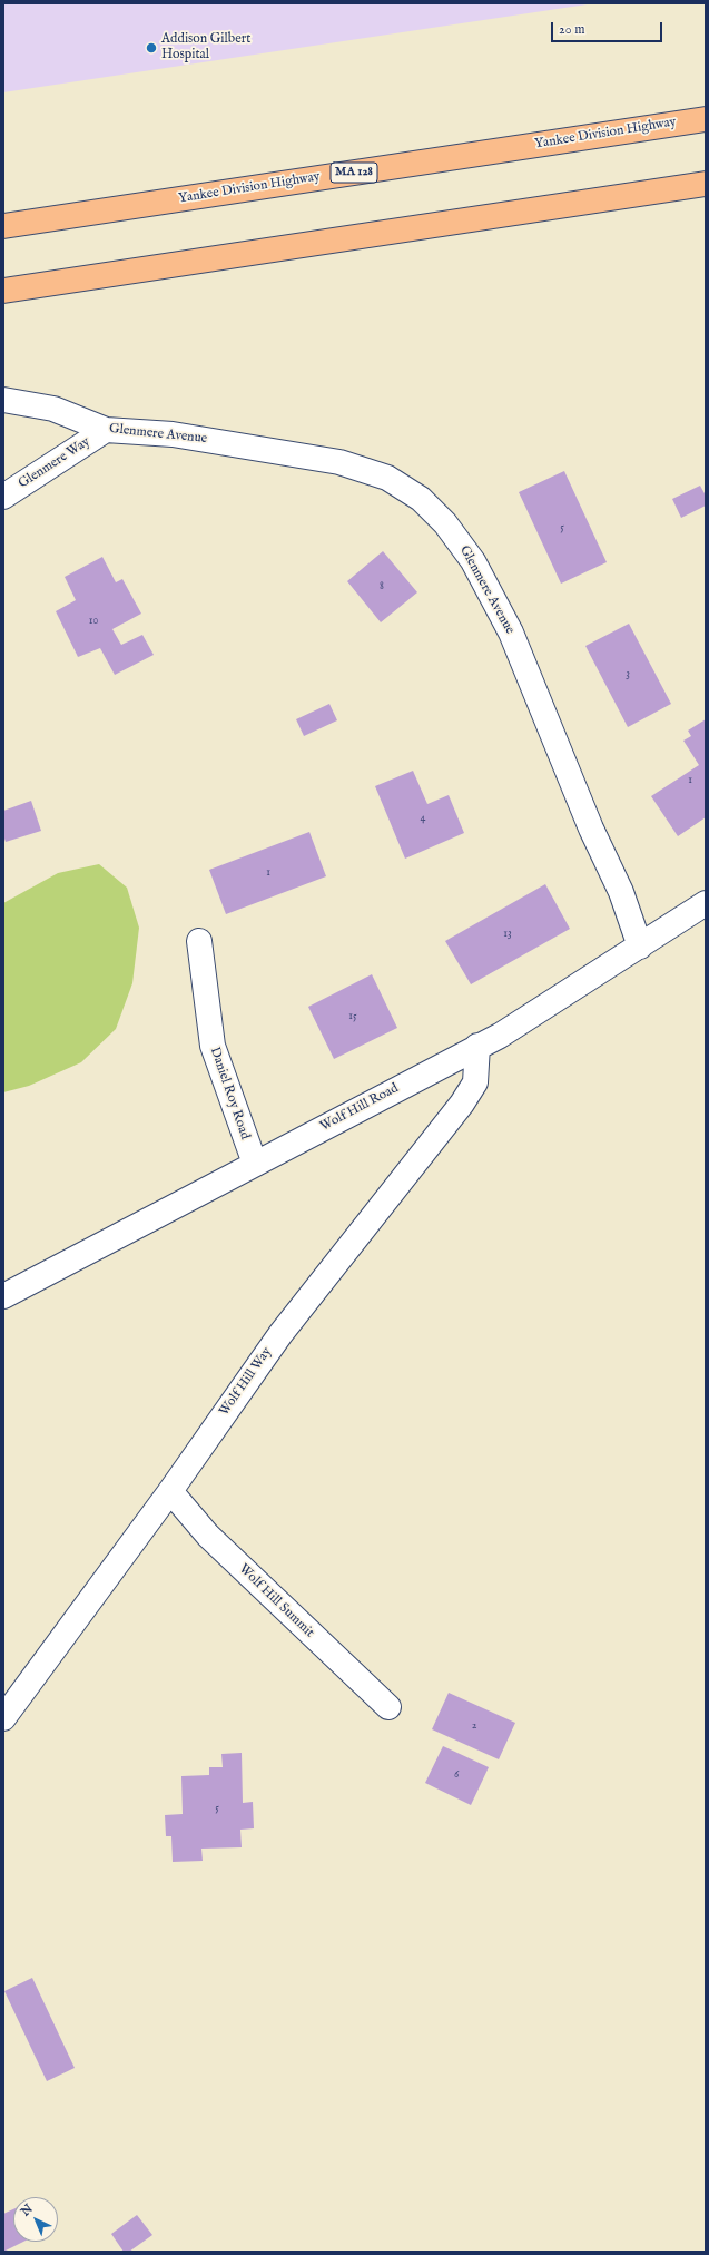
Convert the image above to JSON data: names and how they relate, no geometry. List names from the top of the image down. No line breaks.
{"streets":{"highway":["Yankee Division Highway","MA 128"],"street":["Glenmere Avenue","Glenmere Way","Daniel Roy Road","Wolf Hill Road","Wolf Hill Way","Wolf Hill Summit"]},"crossings":[["Glenmere Avenue","Glenmere Way"],["Glenmere Avenue","Wolf Hill Road"],["Daniel Roy Road","Wolf Hill Road"],["Wolf Hill Road","Wolf Hill Way"],["Wolf Hill Way","Wolf Hill Summit"]],"places":["Addison Gilbert Hospital"],"house_numbers":["5","8","10","3","1","4","1","13","15","2","6","5"],"scale_bar":"20 m","north":"top left"}
